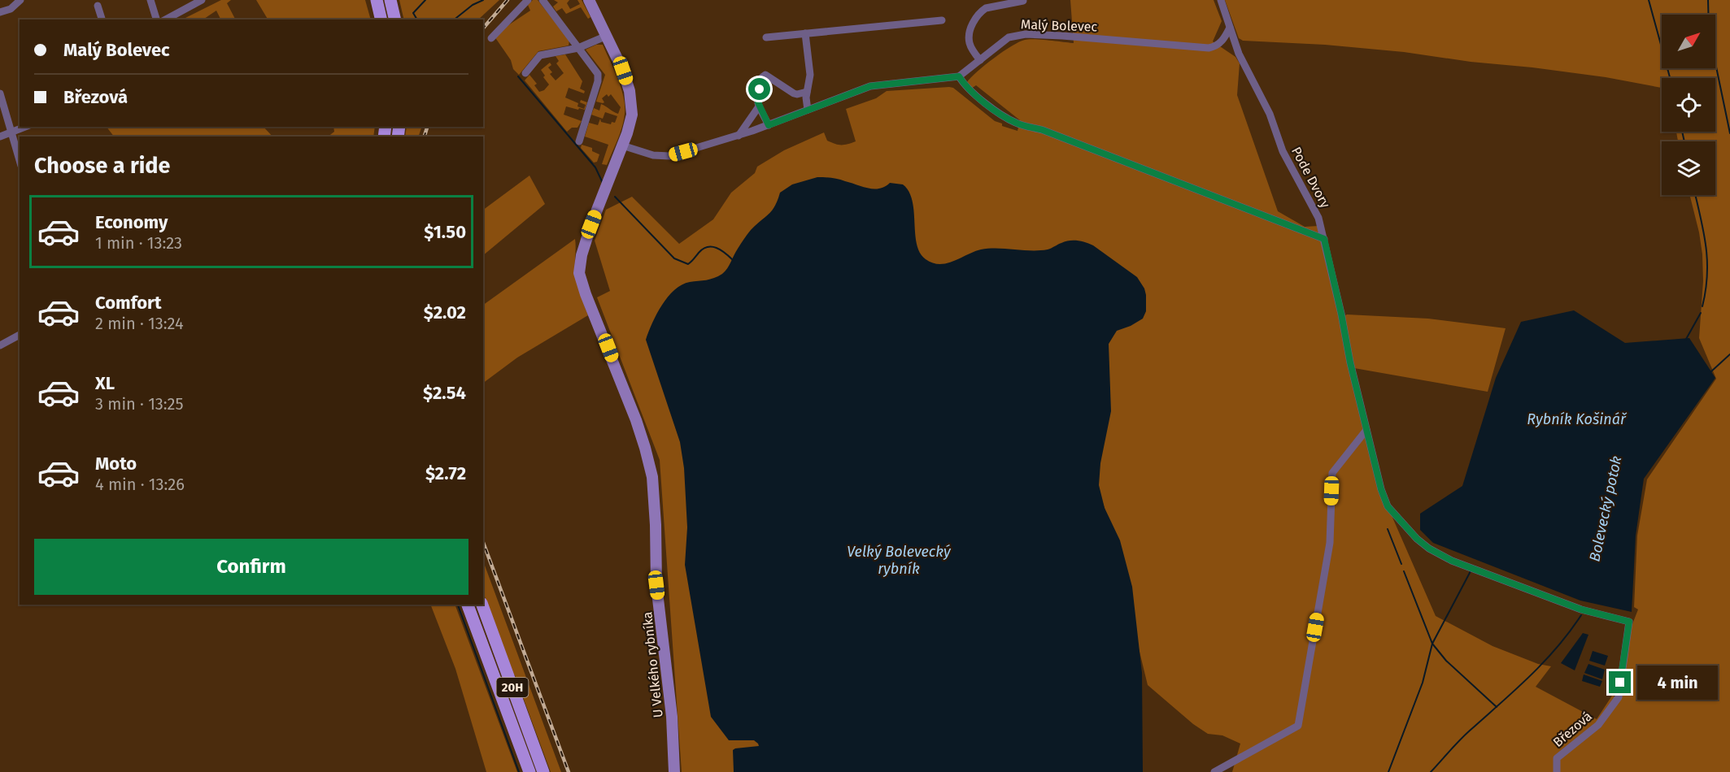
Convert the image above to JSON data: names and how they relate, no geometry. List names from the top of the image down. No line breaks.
{"streets":{"main road":["20H"],"street":["Malý Bolevec","Pode Dvory","U Velkého rybníka","Březová"]},"crossings":[["Malý Bolevec","Pode Dvory"],["Pode Dvory","Březová"]],"water":["Rybník Košinář","Bolevecký potok","Velký Bolevecký rybník"],"north":"top right","page":{"banner":["Malý Bolevec","Březová"],"heading":"Choose a ride","list":[{"name":"Economy","note":"1 min · 13:23","value":"$1.50"},{"name":"Comfort","note":"2 min · 13:24","value":"$2.02"},{"name":"XL","note":"3 min · 13:25","value":"$2.54"},{"name":"Moto","note":"4 min · 13:26","value":"$2.72"}],"buttons":"Confirm","bubble":"4 min"}}
